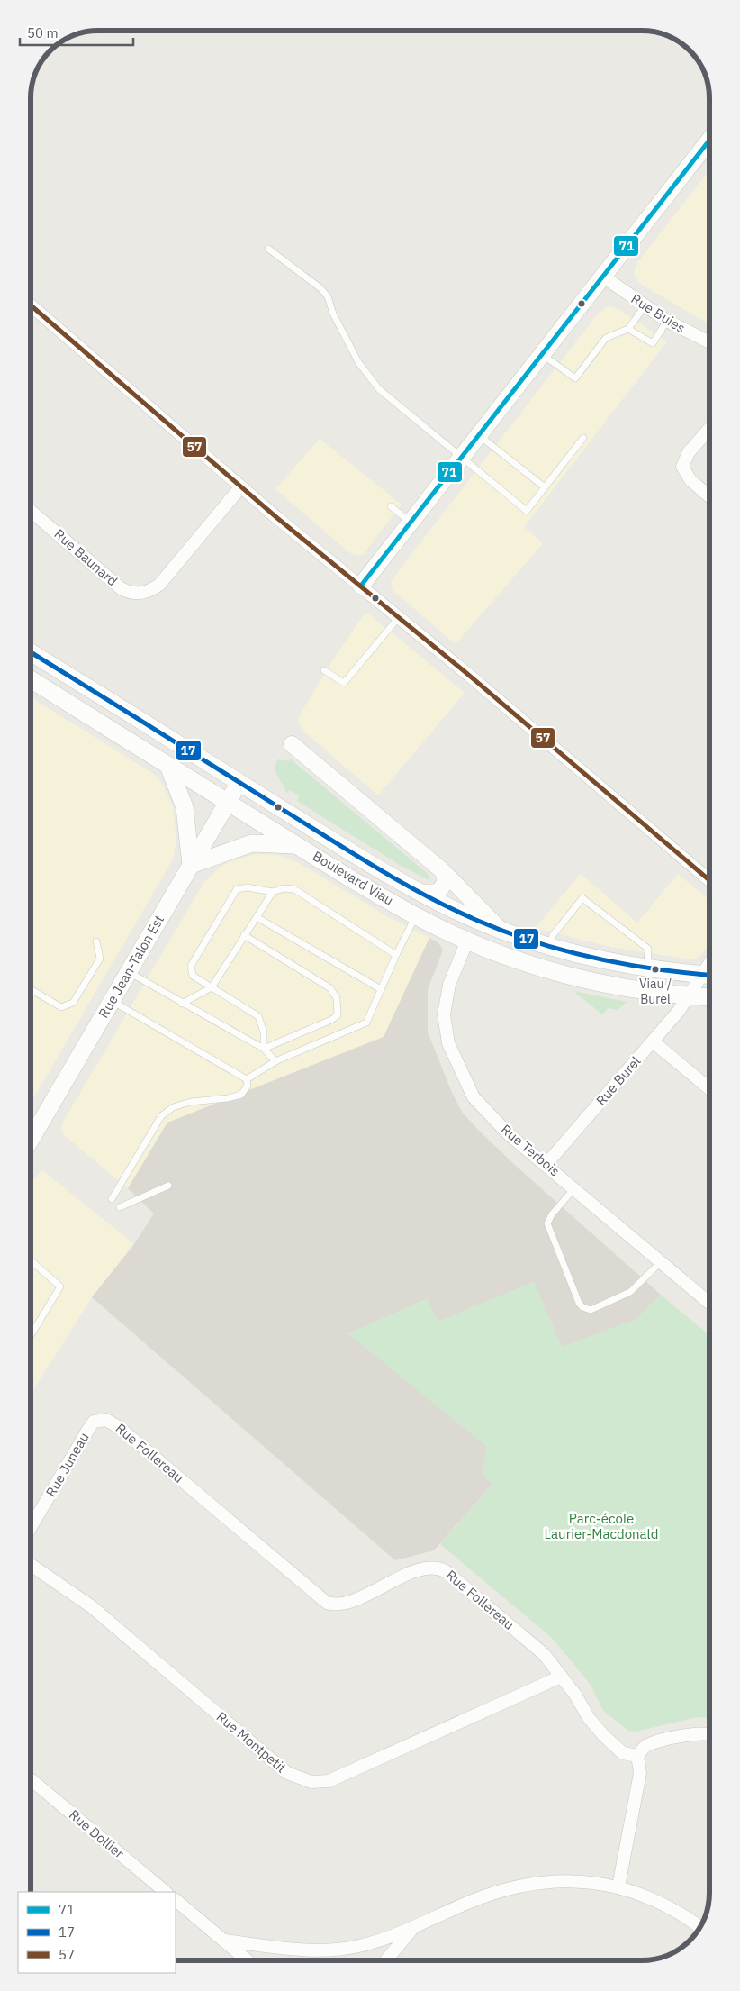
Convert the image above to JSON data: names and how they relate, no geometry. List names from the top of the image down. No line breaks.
{"streets":{"main road":["Boulevard Viau","Rue Jean-Talon Est"],"street":["Rue Buies","Rue Baunard","Rue Burel","Rue Terbois","Rue Follereau","Rue Juneau","Rue Montpetit","Rue Dollier"]},"crossings":[["Boulevard Viau","Rue Jean-Talon Est"],["Boulevard Viau","Rue Burel"],["Boulevard Viau","Rue Terbois"],["Rue Burel","Rue Terbois"],["Rue Follereau","Rue Juneau"],["Rue Follereau","Rue Montpetit"]],"parks":["Parc-école Laurier-Macdonald"],"places":["Viau / Burel"],"lines":["transit line 71","transit line 57","transit line 17"],"legend":["71","17","57"],"scale_bar":"50 m"}
